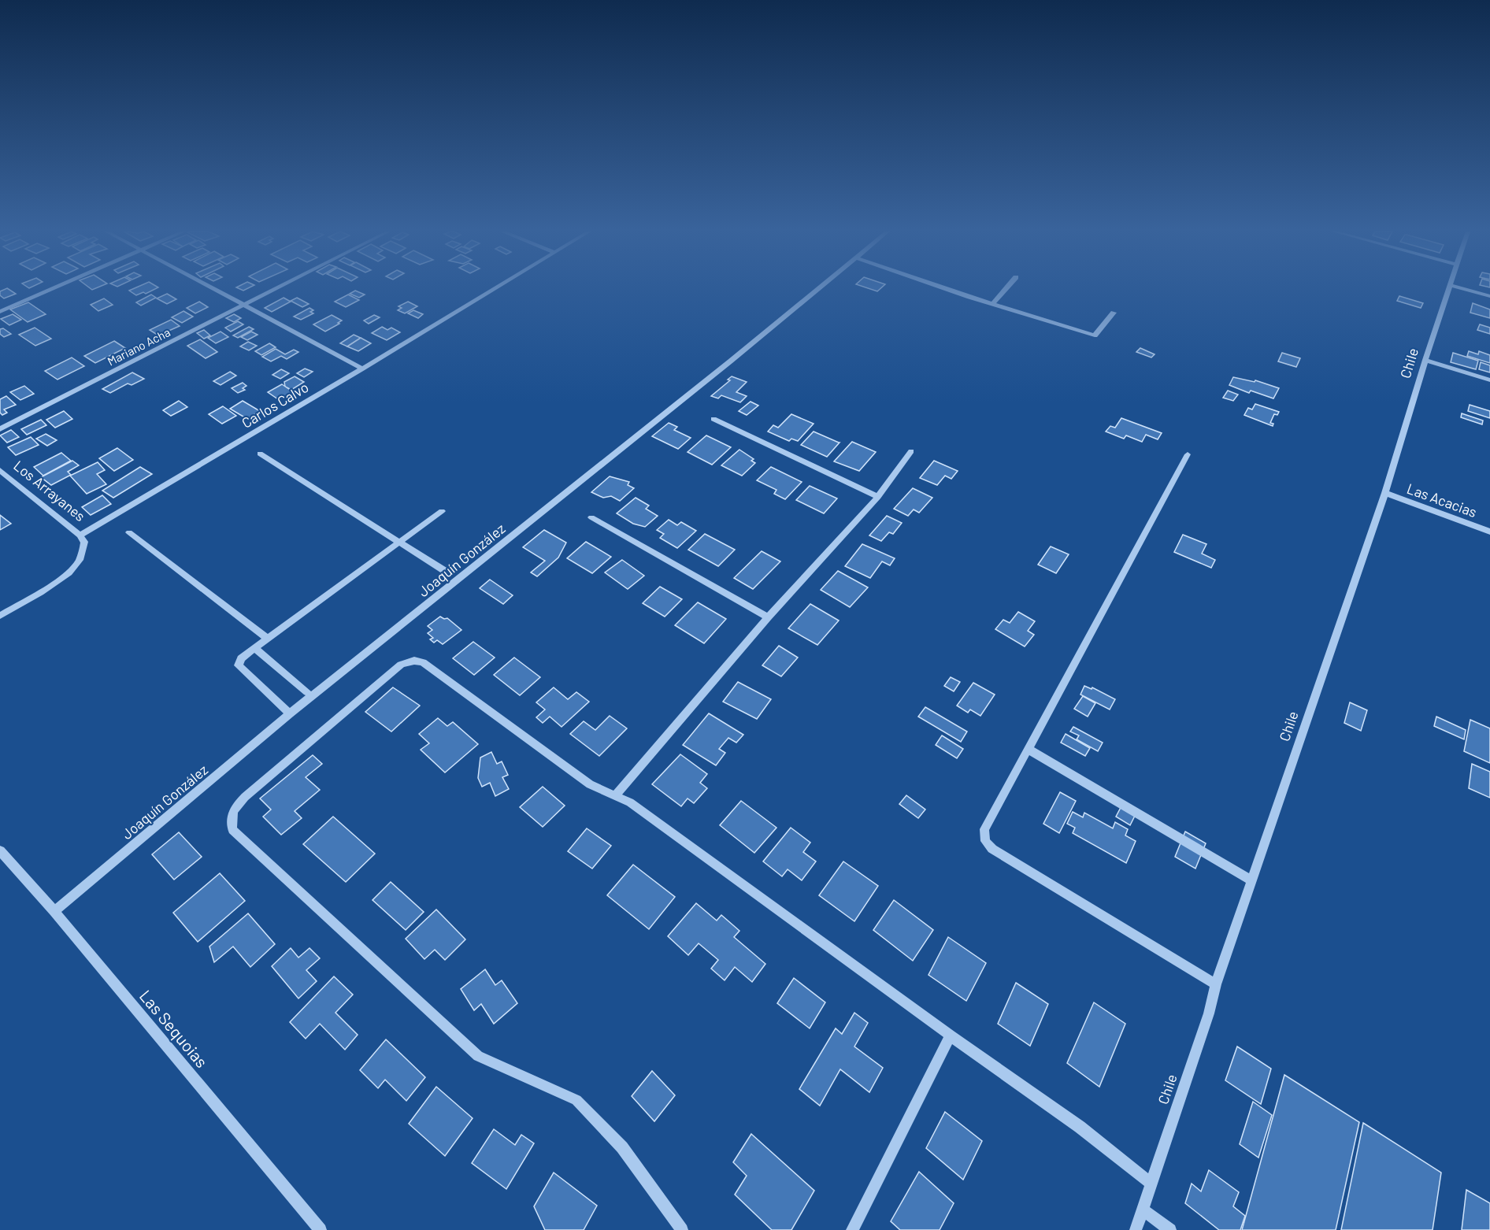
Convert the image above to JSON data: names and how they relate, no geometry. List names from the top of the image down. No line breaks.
{"streets":{"street":["Mariano Acha","Chile","Carlos Calvo","Los Arrayanes","Las Acacias","Joaquín González","Las Sequoias"]},"crossings":[["Chile","Las Acacias"],["Carlos Calvo","Los Arrayanes"],["Joaquín González","Las Sequoias"]]}
